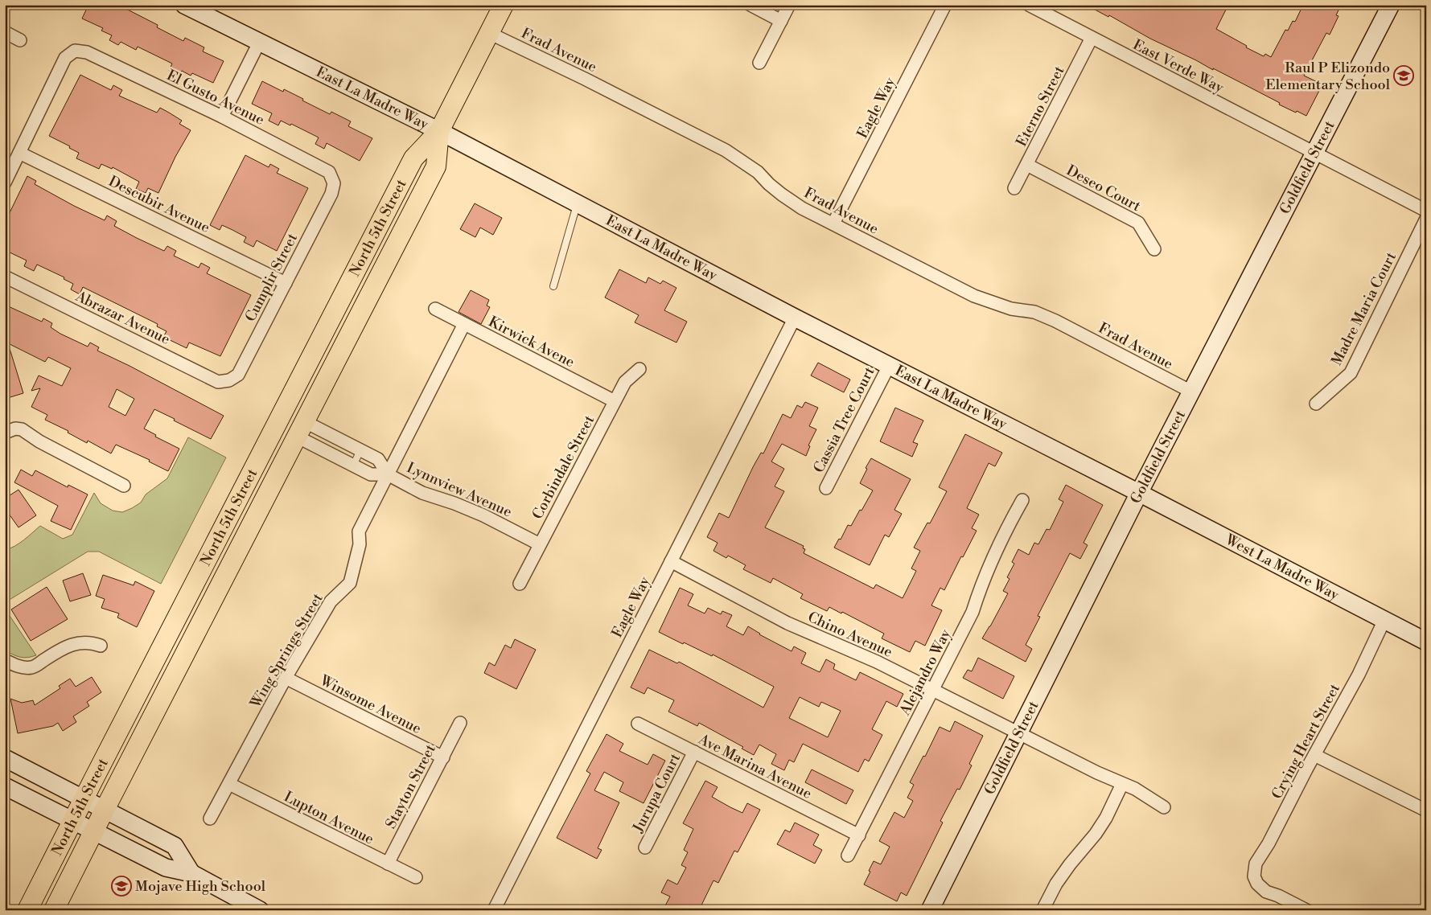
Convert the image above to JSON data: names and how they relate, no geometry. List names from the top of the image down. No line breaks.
{"streets":{"main road":["North 5th Street"],"street":["Frad Avenue","East Verde Way","El Gusto Avenue","East La Madre Way","Eterno Street","Eagle Way","Goldfield Street","Deseo Court","Descubir Avenue","Cumplir Street","Madre Maria Court","Abrazar Avenue","Kirwick Avene","Cassia Tree Court","Corbindale Street","Lynnview Avenue","West La Madre Way","Chino Avenue","Wing Springs Street","Alejandro Way","Winsome Avenue","Crying Heart Street","Ave Marina Avenue","Stayton Street","Jurupa Court","Lupton Avenue"]},"crossings":[["Frad Avenue","Eagle Way"],["Frad Avenue","Goldfield Street"],["Frad Avenue","North 5th Street"],["East Verde Way","Eterno Street"],["East Verde Way","Goldfield Street"],["El Gusto Avenue","Descubir Avenue"],["El Gusto Avenue","Cumplir Street"],["East La Madre Way","Eagle Way"],["East La Madre Way","Goldfield Street"],["East La Madre Way","North 5th Street"],["East La Madre Way","Cassia Tree Court"],["East La Madre Way","West La Madre Way"],["Eterno Street","Deseo Court"],["Eagle Way","Chino Avenue"],["Goldfield Street","West La Madre Way"],["Goldfield Street","Chino Avenue"],["Descubir Avenue","Cumplir Street"],["North 5th Street","Lynnview Avenue"],["Cumplir Street","Abrazar Avenue"],["Kirwick Avene","Corbindale Street"],["Kirwick Avene","Wing Springs Street"],["Corbindale Street","Lynnview Avenue"],["Lynnview Avenue","Wing Springs Street"],["West La Madre Way","Crying Heart Street"],["Chino Avenue","Alejandro Way"],["Wing Springs Street","Winsome Avenue"],["Wing Springs Street","Lupton Avenue"],["Alejandro Way","Ave Marina Avenue"],["Winsome Avenue","Stayton Street"],["Ave Marina Avenue","Jurupa Court"],["Stayton Street","Lupton Avenue"]],"places":{"school or university":["Raul P Elizondo Elementary School","Mojave High School"]}}
